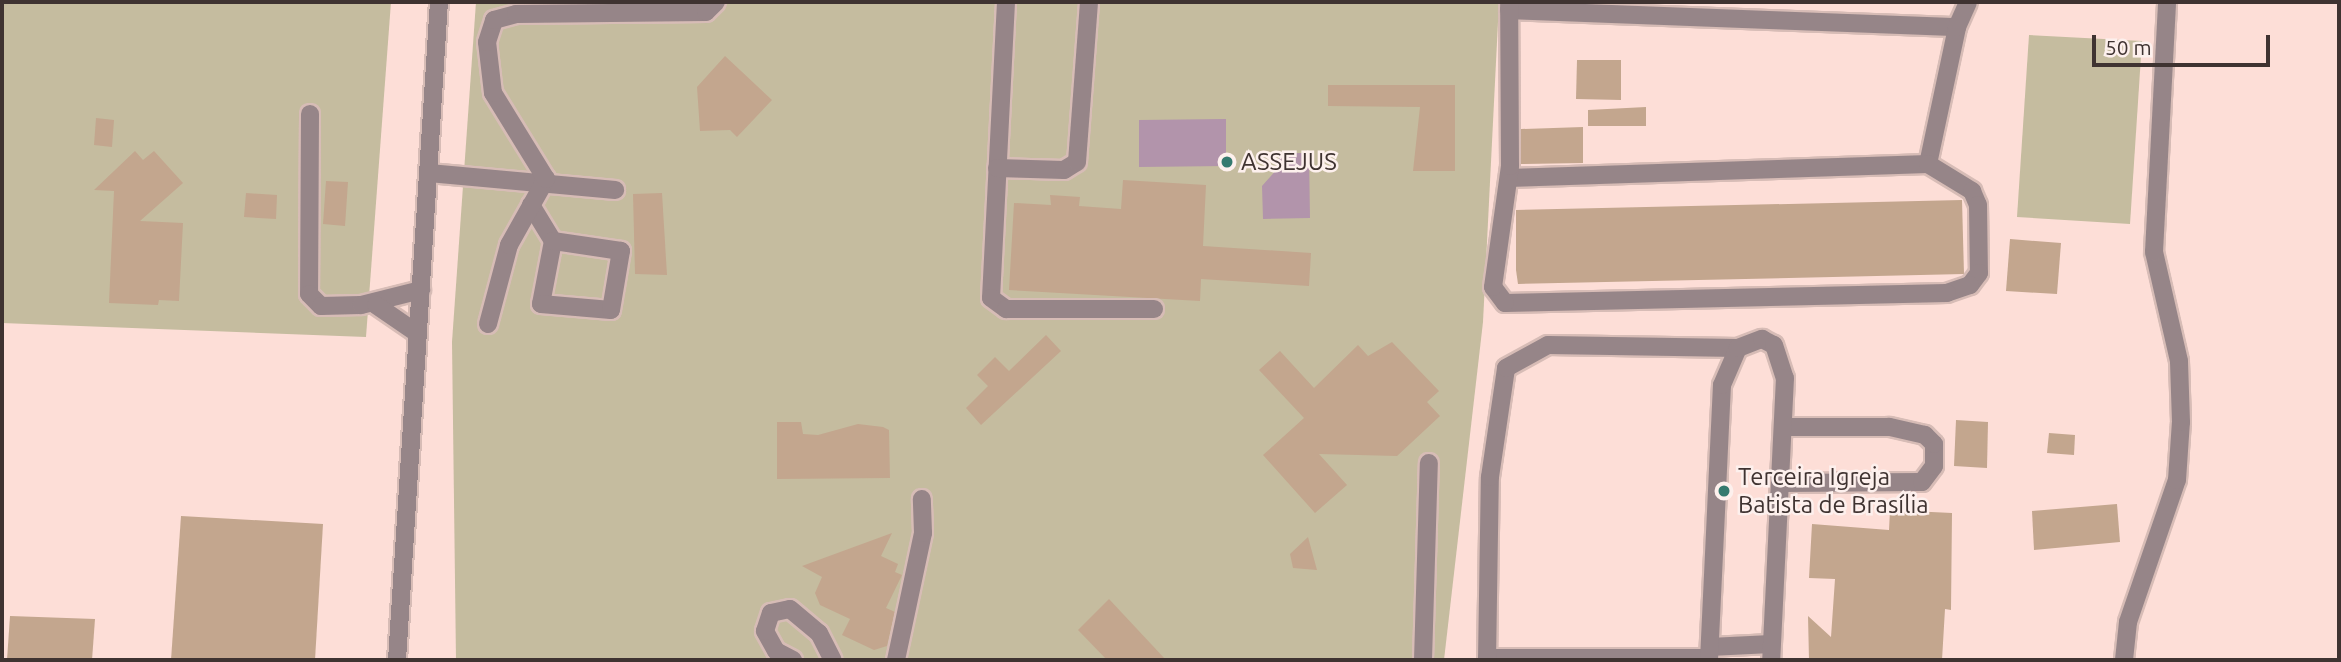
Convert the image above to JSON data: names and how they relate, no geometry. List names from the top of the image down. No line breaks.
{"places":["ASSEJUS","Terceira Igreja Batista de Brasília"],"scale_bar":"50 m"}
